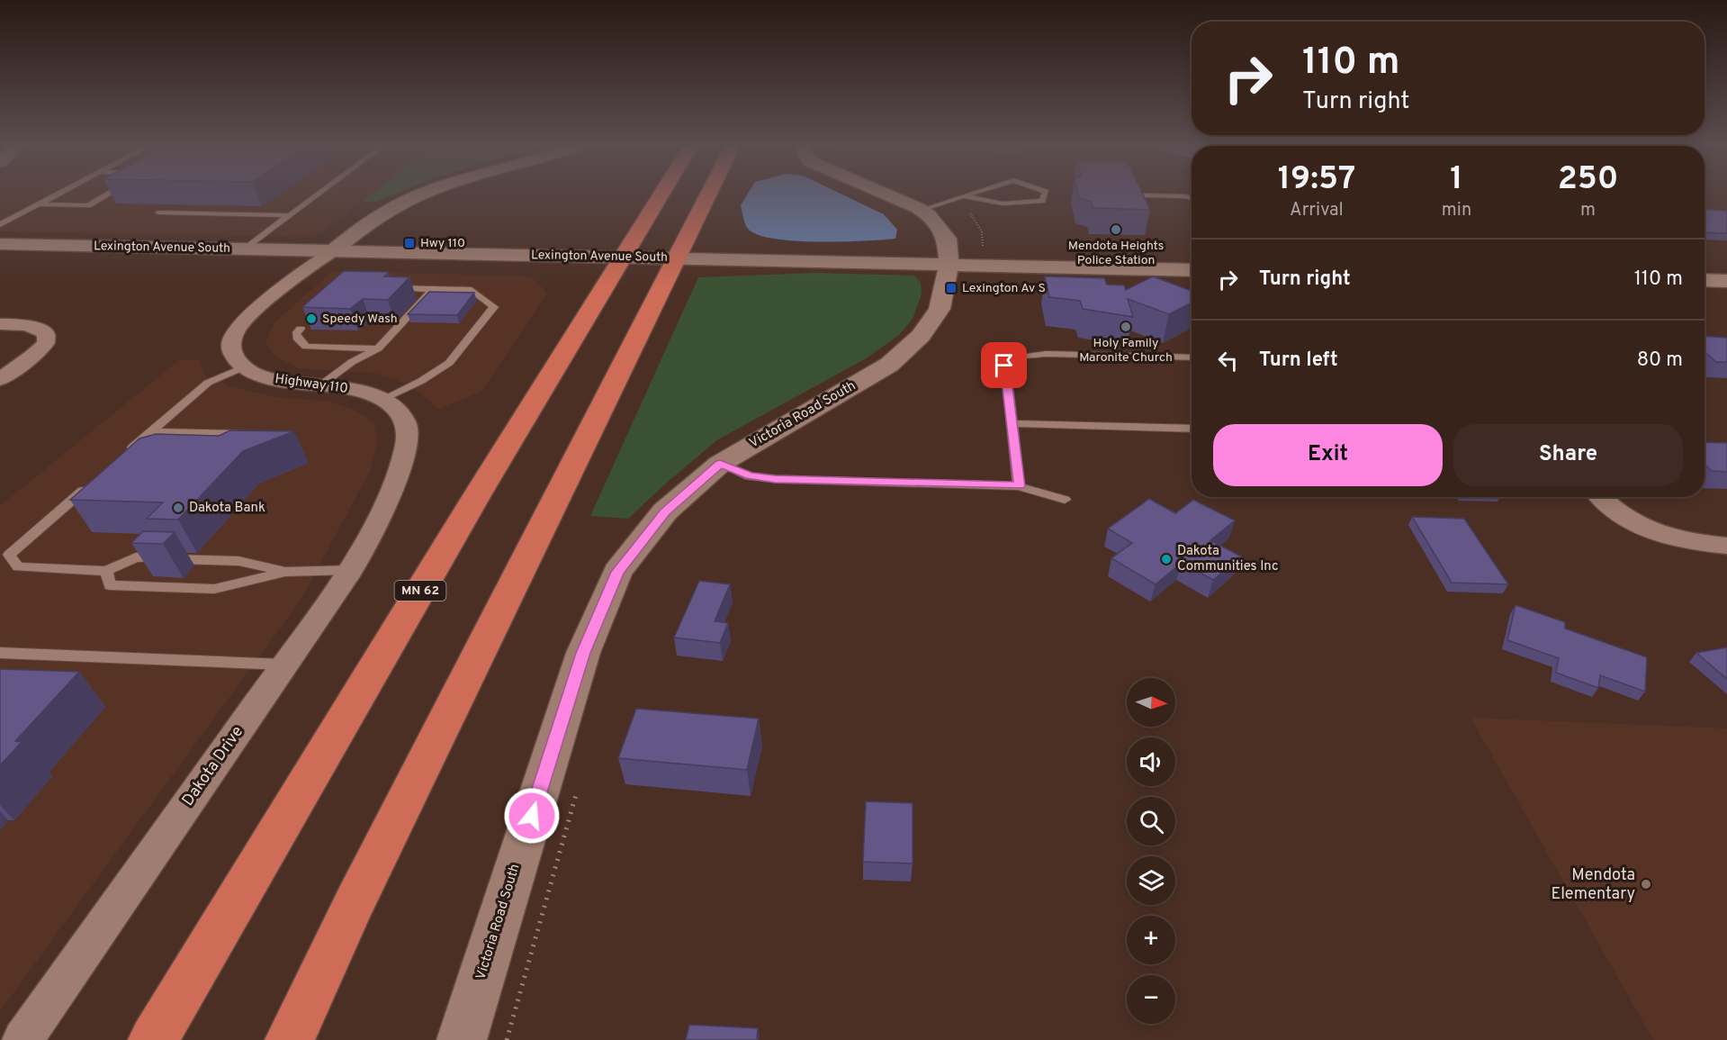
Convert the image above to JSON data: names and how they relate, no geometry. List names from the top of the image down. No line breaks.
{"streets":{"highway":["MN 62"],"street":["Lexington Avenue South","Highway 110","Victoria Road South","Dakota Drive"]},"crossings":[["Lexington Avenue South","Victoria Road South"],["Lexington Avenue South","MN 62"],["Highway 110","Dakota Drive"]],"places":{"other":["Mendota Heights Police Station","Speedy Wash","Holy Family Maronite Church","Dakota Bank","Dakota Communities Inc","Mendota Elementary"],"transit":["Hwy 110","Lexington Av S"]},"north":"right","page":{"turn":["110 m","Turn right"],"eta":["19:57","Arrival","1","min","250","m"],"list":[{"name":"Turn right","value":"110 m"},{"name":"Turn left","value":"80 m"}],"buttons":["Exit","Share"],"map_buttons":["+","−"]}}
